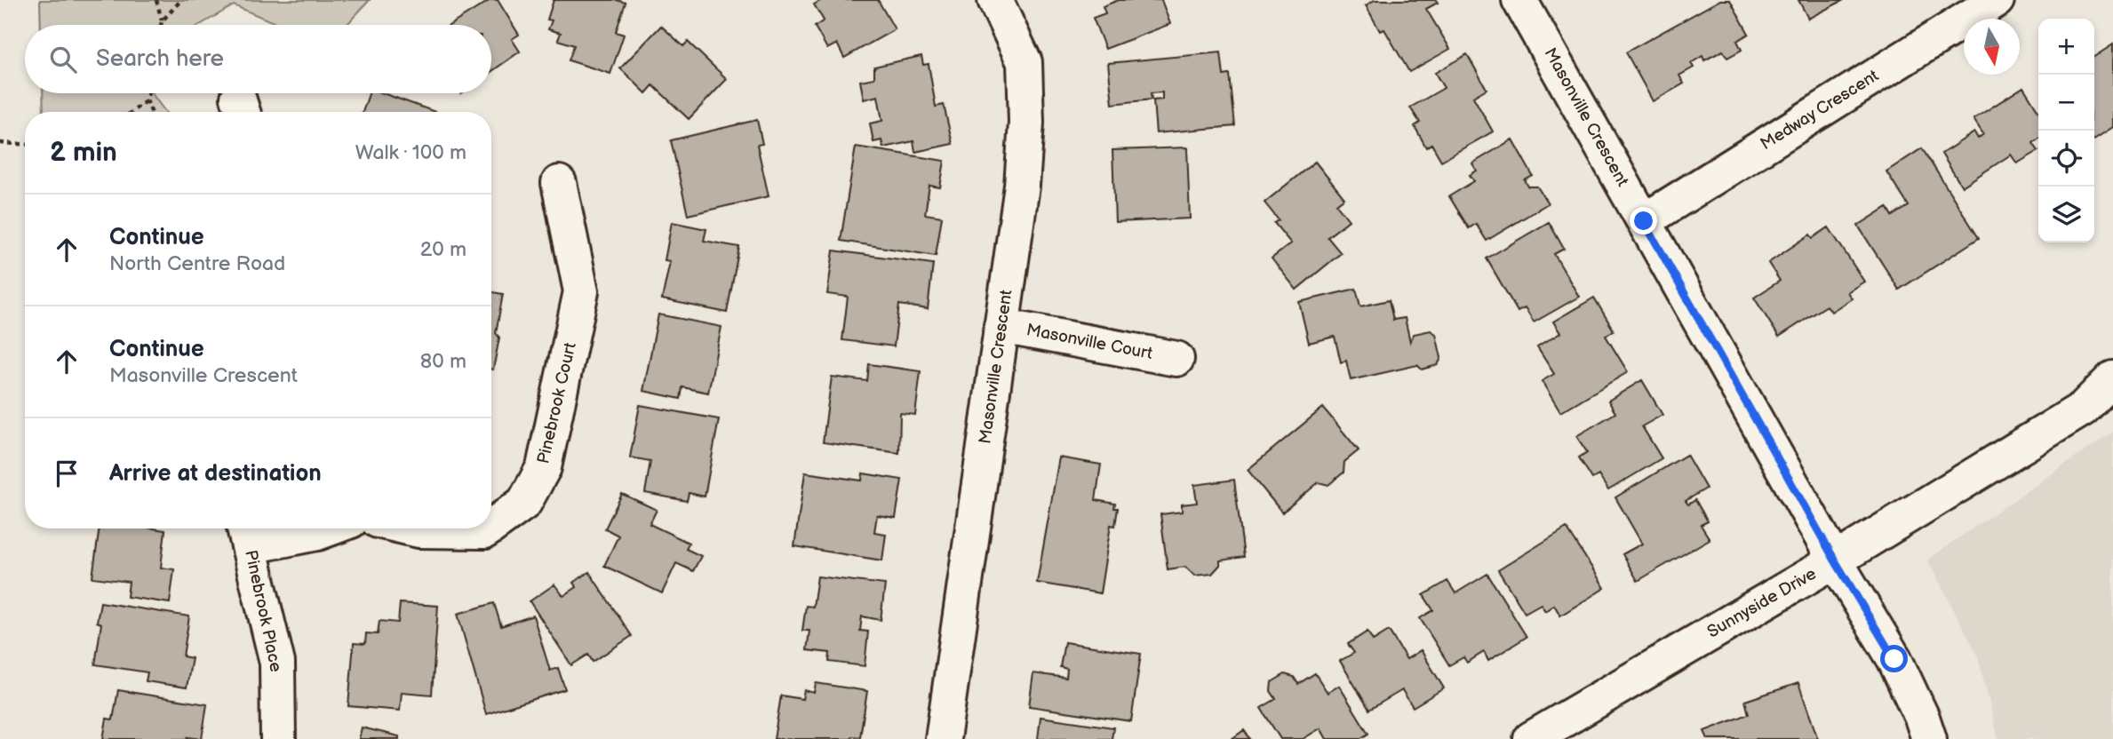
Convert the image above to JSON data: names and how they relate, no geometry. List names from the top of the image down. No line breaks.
{"streets":{"street":["Medway Crescent","Masonville Crescent","Masonville Court","Pinebrook Court","Sunnyside Drive","Pinebrook Place"]},"crossings":[["Medway Crescent","Masonville Crescent"],["Masonville Crescent","Masonville Court"],["Masonville Crescent","Sunnyside Drive"]],"north":"bottom","page":{"map_buttons":["+","−"],"search":"Search here","heading":["2 min","Walk · 100 m"],"list":[["Continue","North Centre Road","20 m"],["Continue","Masonville Crescent","80 m"],"Arrive at destination"]}}
